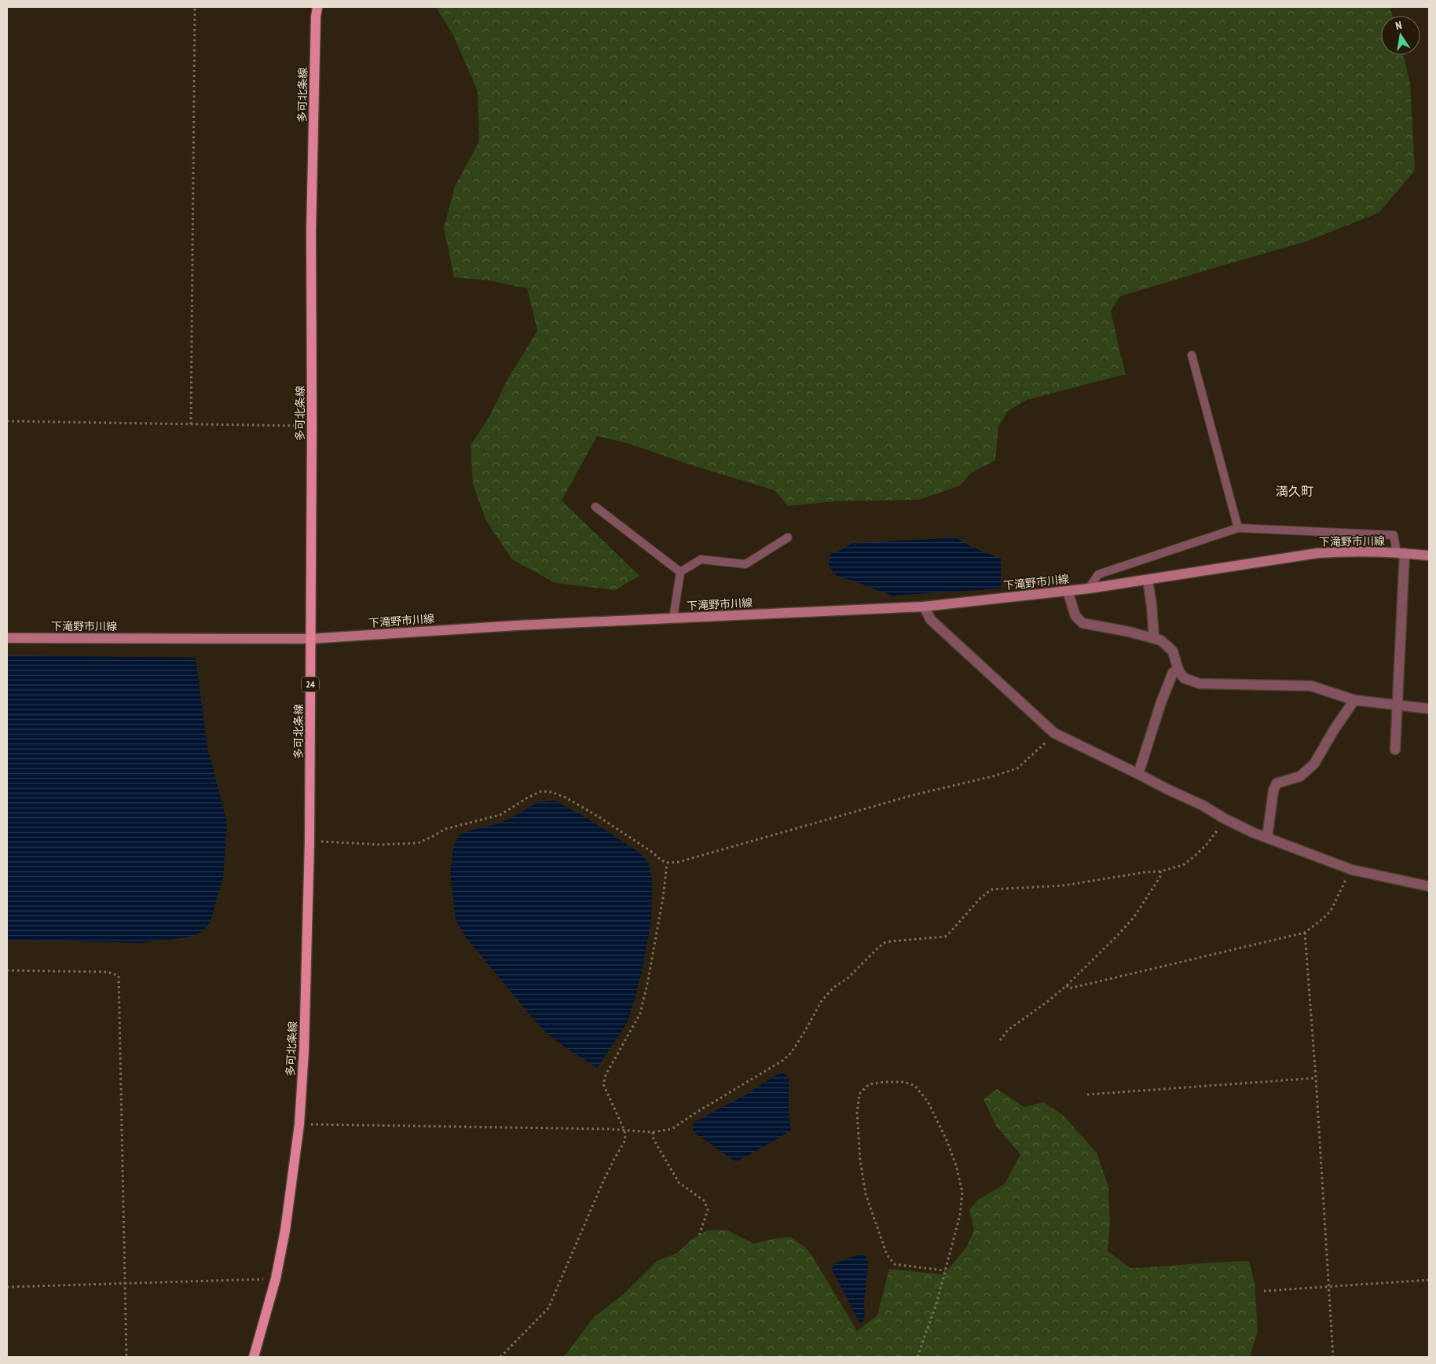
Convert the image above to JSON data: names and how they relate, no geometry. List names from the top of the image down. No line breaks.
{"streets":{"main road":["多可北条線","下滝野市川線","24"]},"crossings":[["多可北条線","下滝野市川線"]],"districts":["満久町"],"north":"top"}
